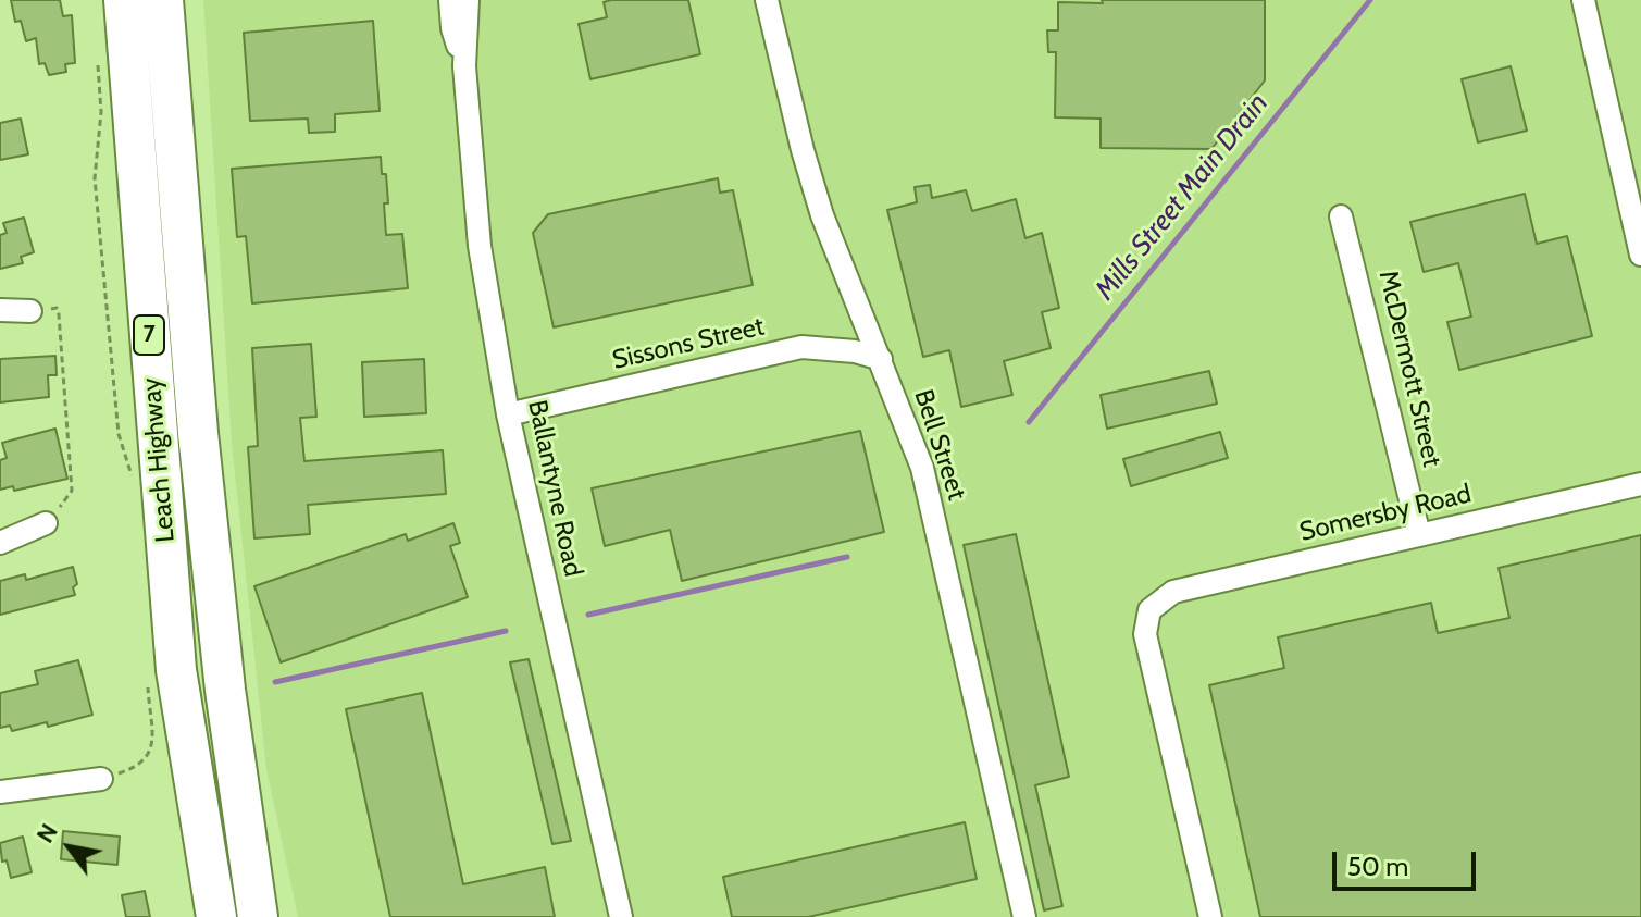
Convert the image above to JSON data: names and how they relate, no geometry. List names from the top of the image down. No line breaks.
{"streets":{"highway":["7","Leach Highway"],"street":["Sissons Street","McDermott Street","Bell Street","Ballantyne Road","Somersby Road"]},"crossings":[["Sissons Street","Bell Street"],["Sissons Street","Ballantyne Road"],["McDermott Street","Somersby Road"]],"water":["Mills Street Main Drain"],"scale_bar":"50 m","north":"top left"}
